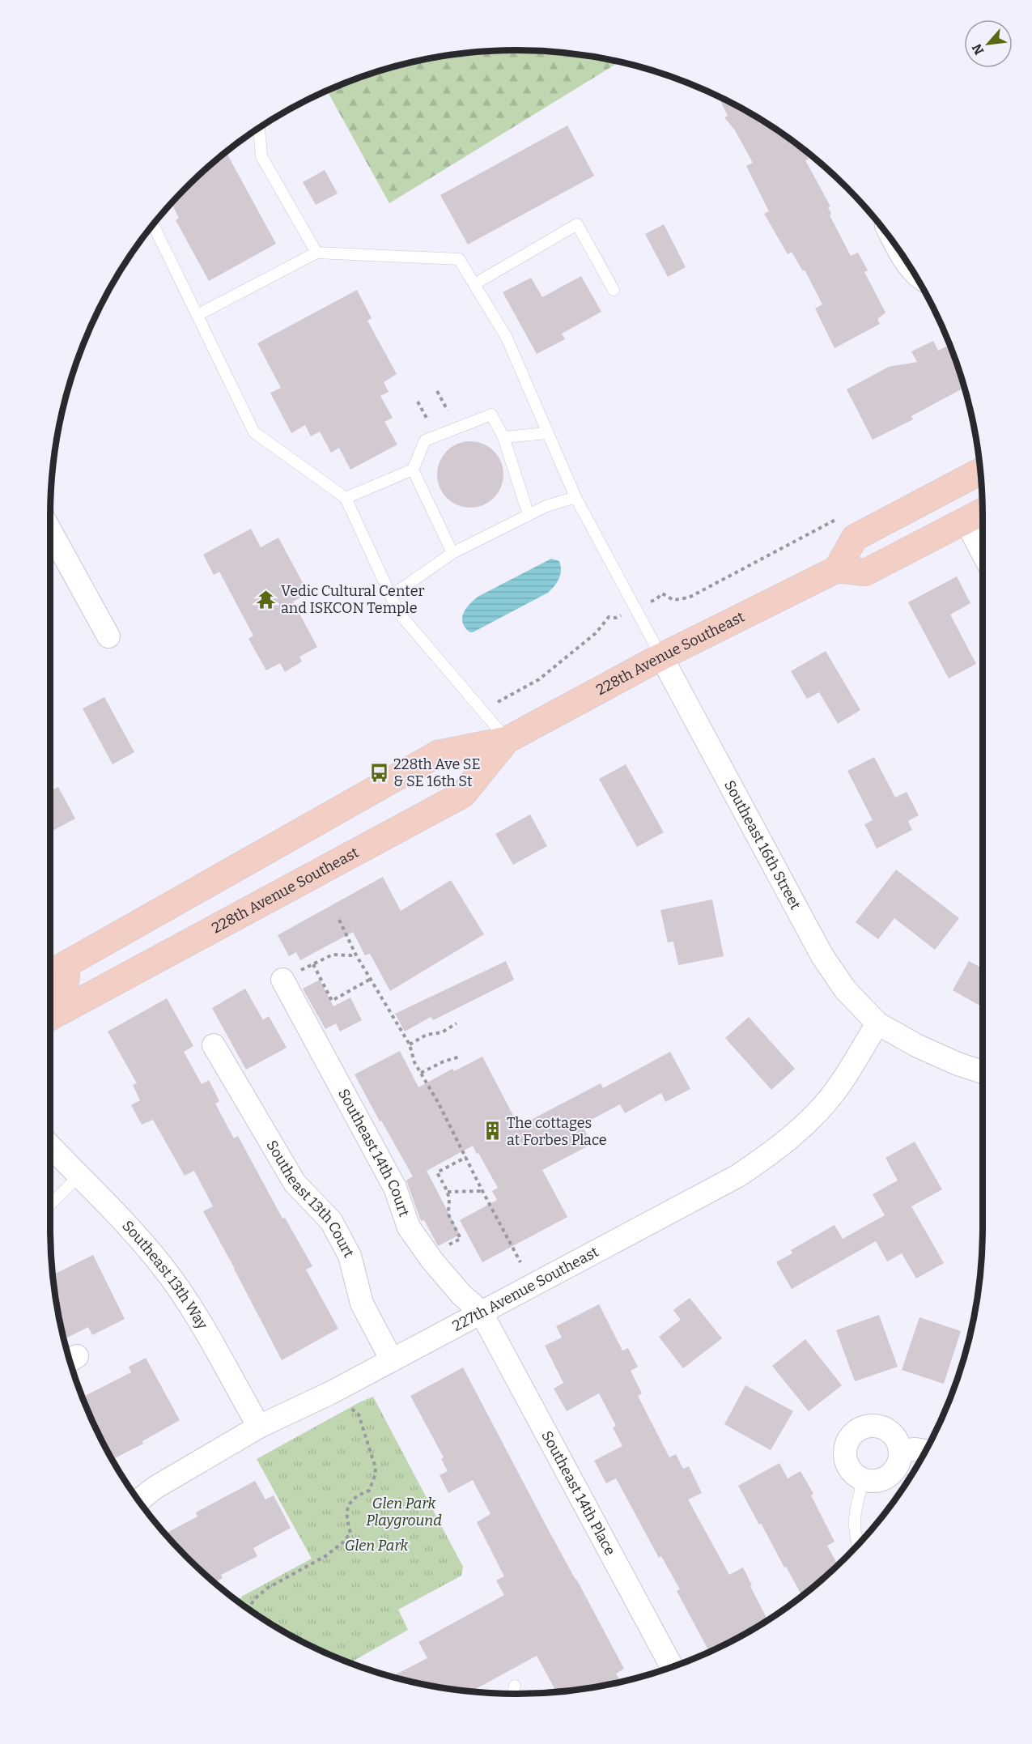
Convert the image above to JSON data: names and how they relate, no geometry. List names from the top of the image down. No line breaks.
{"streets":{"main road":["228th Avenue Southeast"],"street":["Southeast 16th Street","Southeast 14th Court","Southeast 13th Court","Southeast 13th Way","227th Avenue Southeast","Southeast 14th Place"]},"crossings":[["228th Avenue Southeast","Southeast 16th Street"],["Southeast 16th Street","227th Avenue Southeast"],["Southeast 14th Court","227th Avenue Southeast"],["Southeast 14th Court","Southeast 14th Place"],["Southeast 13th Court","227th Avenue Southeast"],["Southeast 13th Way","227th Avenue Southeast"],["227th Avenue Southeast","Southeast 14th Place"]],"parks":["Glen Park Playground","Glen Park"],"places":{"temple":["Vedic Cultural Center and ISKCON Temple"],"bus stop":["228th Ave SE & SE 16th St"],"building":["The cottages at Forbes Place"]},"north":"bottom left"}
